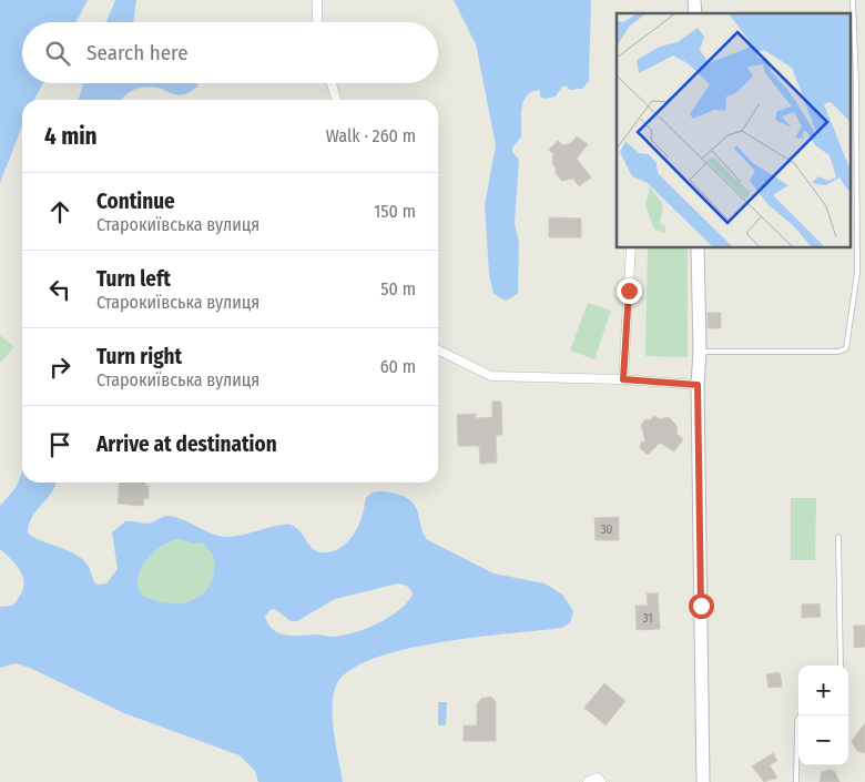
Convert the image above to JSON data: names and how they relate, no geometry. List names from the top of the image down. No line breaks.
{"house_numbers":["30","31"],"page":{"search":"Search here","heading":["4 min","Walk · 260 m"],"list":[["Continue","Старокиївська вулиця","150 m"],["Turn left","Старокиївська вулиця","50 m"],["Turn right","Старокиївська вулиця","60 m"],"Arrive at destination"],"map_buttons":["+","−"]}}
